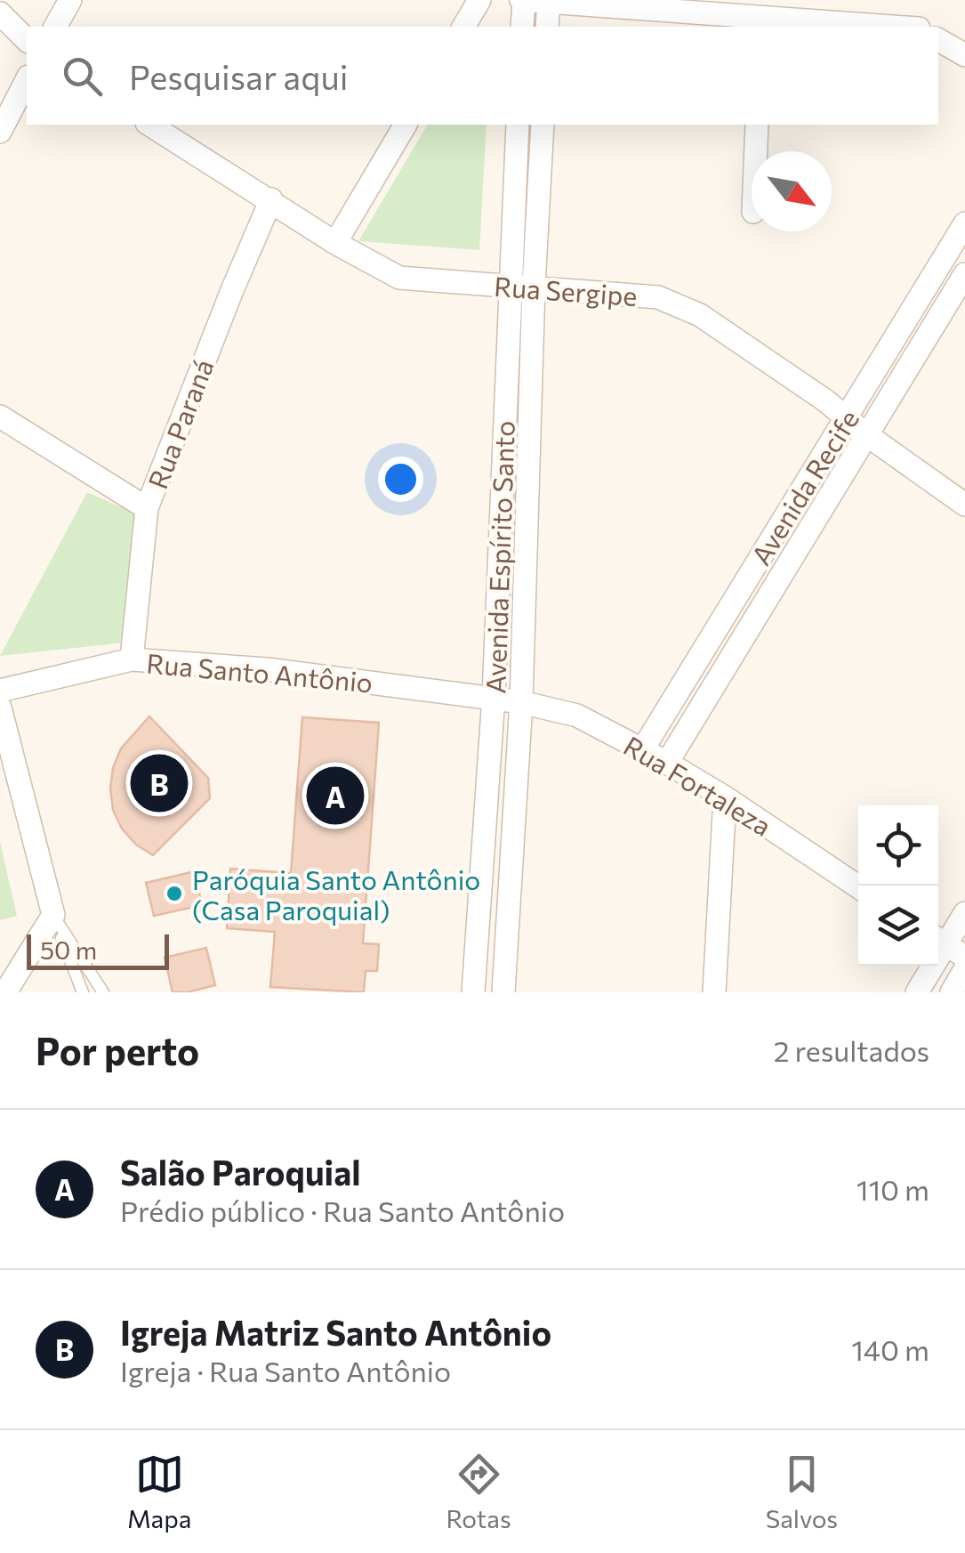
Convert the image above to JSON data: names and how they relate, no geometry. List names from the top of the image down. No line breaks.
{"streets":{"street":["Rua Sergipe","Rua Paraná","Avenida Recife","Avenida Espírito Santo","Rua Santo Antônio","Rua Fortaleza"]},"crossings":[["Rua Sergipe","Rua Paraná"],["Rua Sergipe","Avenida Recife"],["Rua Sergipe","Avenida Espírito Santo"],["Rua Paraná","Rua Santo Antônio"],["Avenida Recife","Rua Fortaleza"],["Avenida Espírito Santo","Rua Santo Antônio"],["Avenida Espírito Santo","Rua Fortaleza"],["Rua Santo Antônio","Rua Fortaleza"]],"places":["Paróquia Santo Antônio (Casa Paroquial)"],"scale_bar":"50 m","north":"bottom right","page":{"search":"Pesquisar aqui","pins":["B","A"],"scale":"50 m","heading":["Por perto","2 resultados"],"list":[{"mark":"A","name":"Salão Paroquial","note":"Prédio público · Rua Santo Antônio","value":"110 m"},{"mark":"B","name":"Igreja Matriz Santo Antônio","note":"Igreja · Rua Santo Antônio","value":"140 m"}],"nav":["Mapa","Rotas","Salvos"]}}
